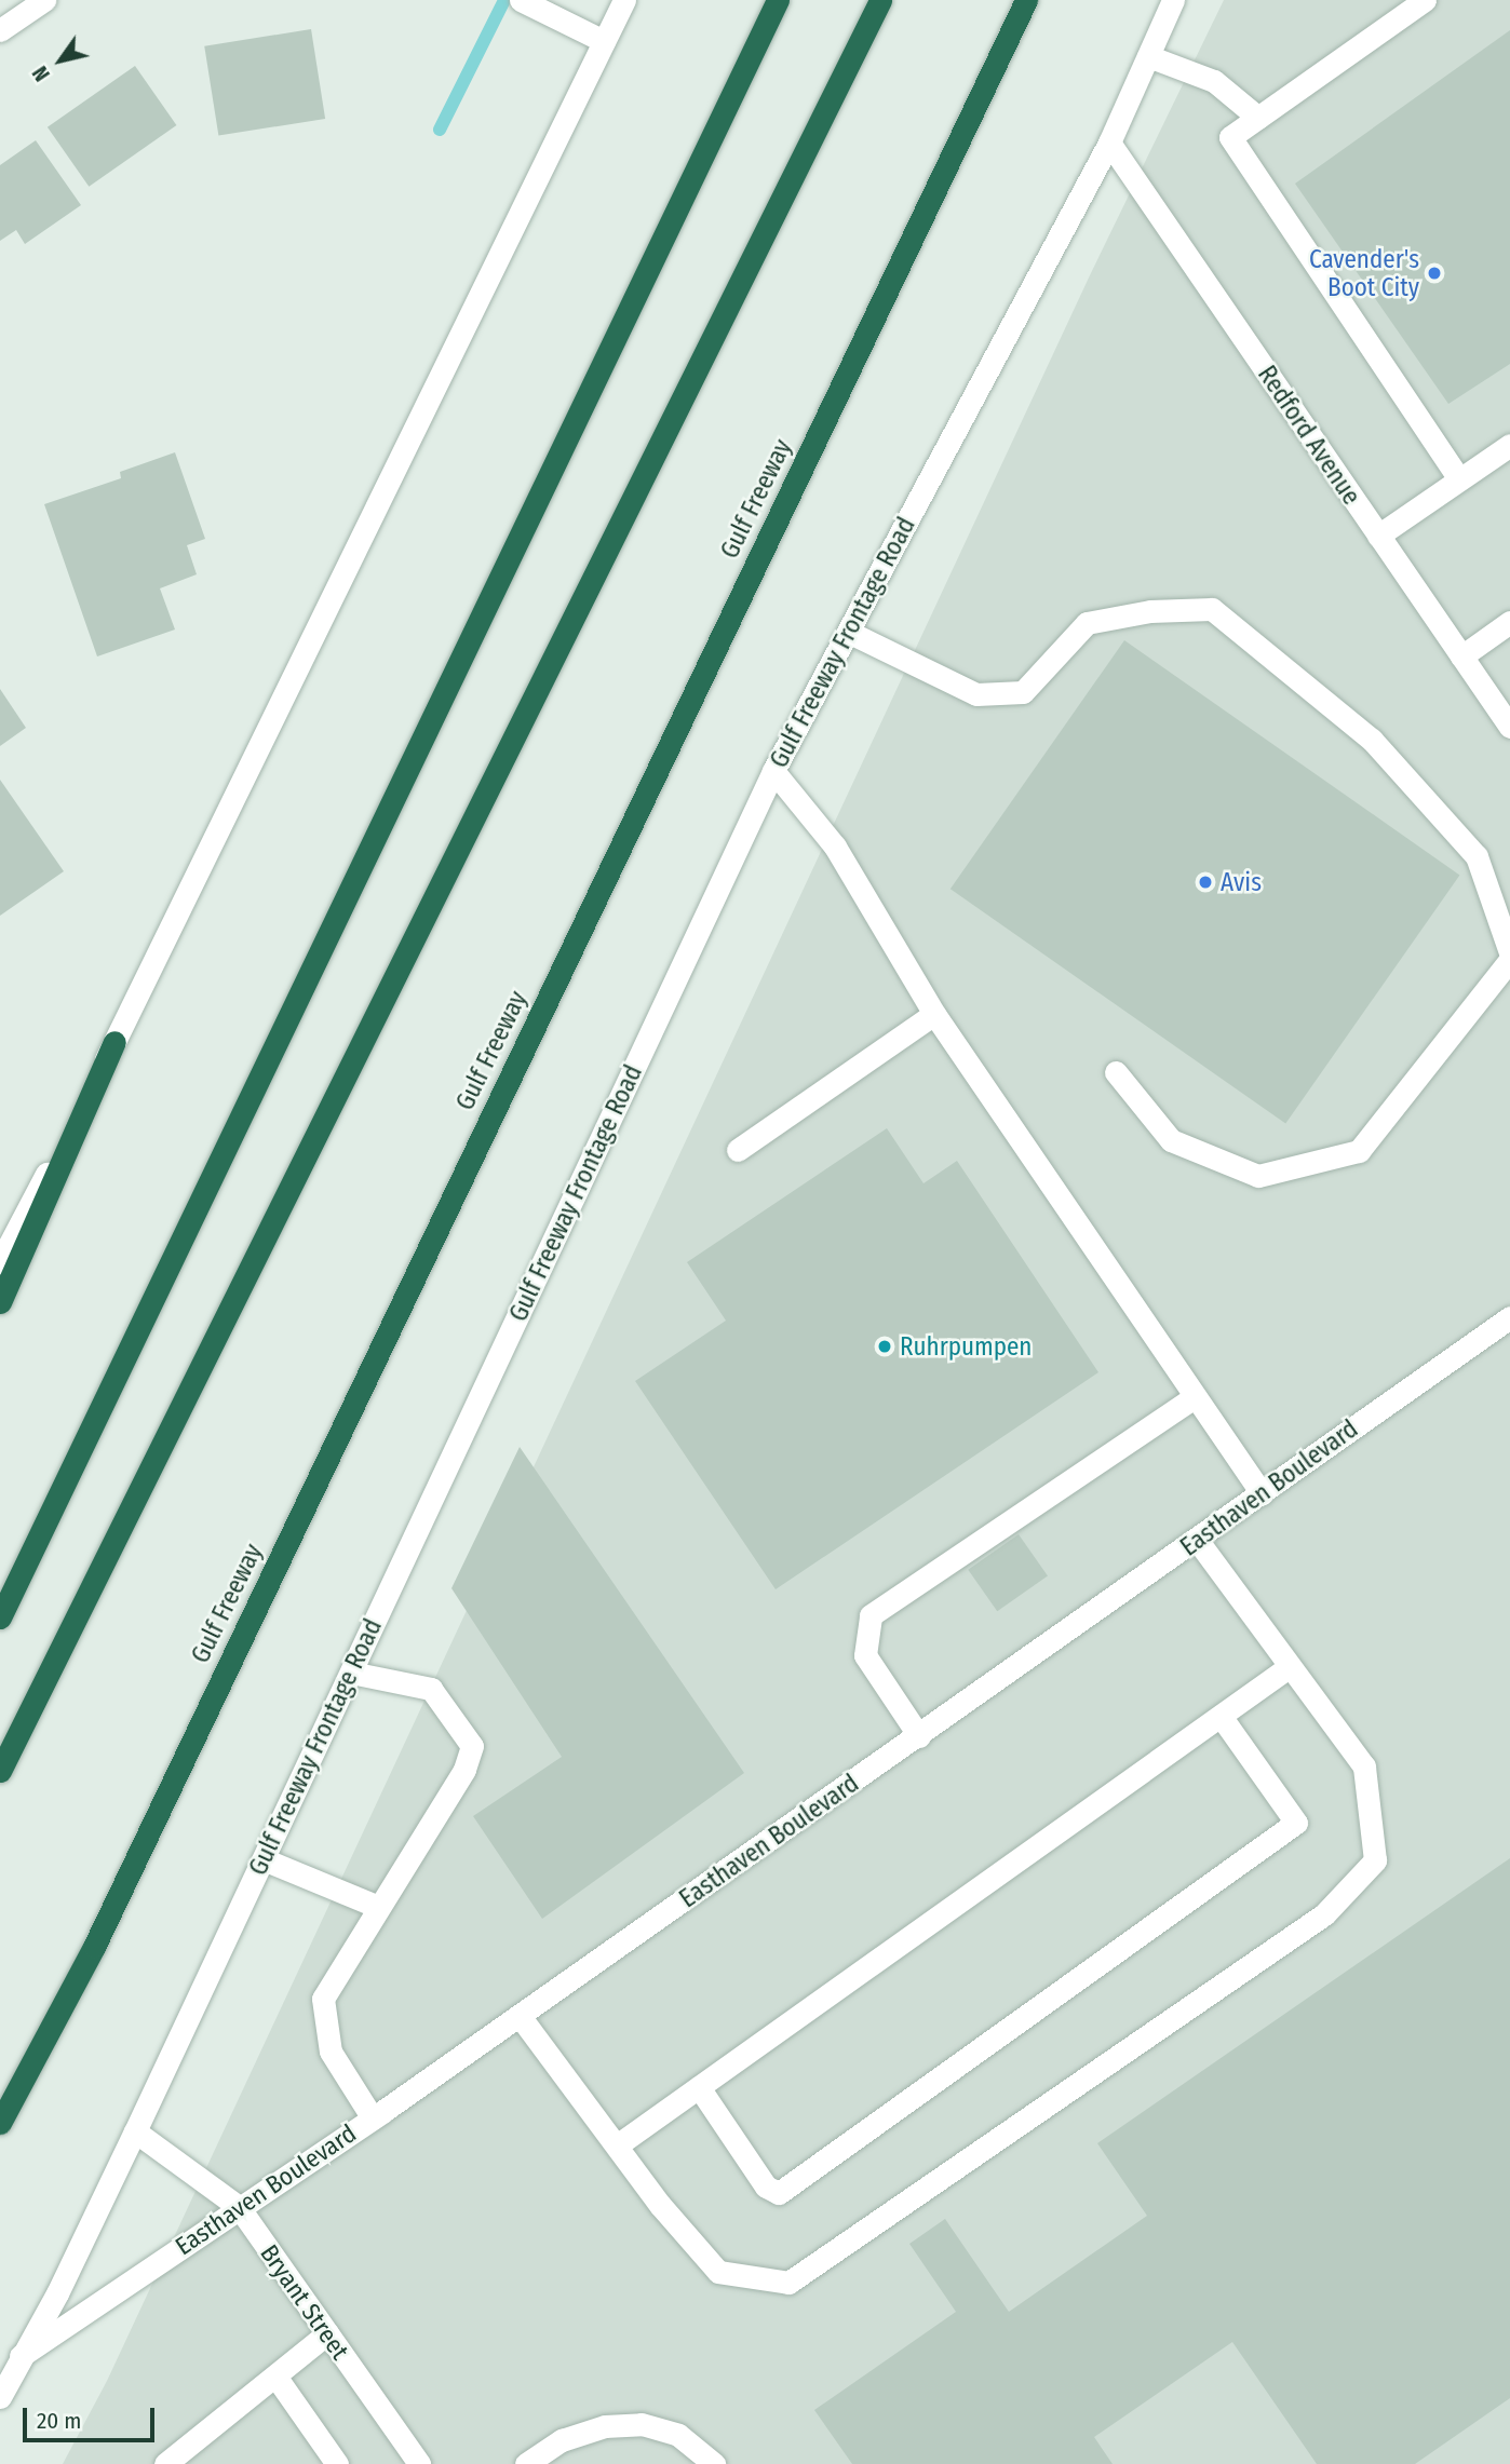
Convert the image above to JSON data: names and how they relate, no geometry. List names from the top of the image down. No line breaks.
{"streets":{"highway":["Gulf Freeway"],"main road":["Redford Avenue","Gulf Freeway Frontage Road","Easthaven Boulevard","Bryant Street"]},"crossings":[["Redford Avenue","Gulf Freeway Frontage Road"],["Gulf Freeway Frontage Road","Easthaven Boulevard"],["Gulf Freeway Frontage Road","Bryant Street"],["Easthaven Boulevard","Bryant Street"]],"places":["Cavender's Boot City","Avis","Ruhrpumpen"],"scale_bar":"20 m","north":"bottom left"}
